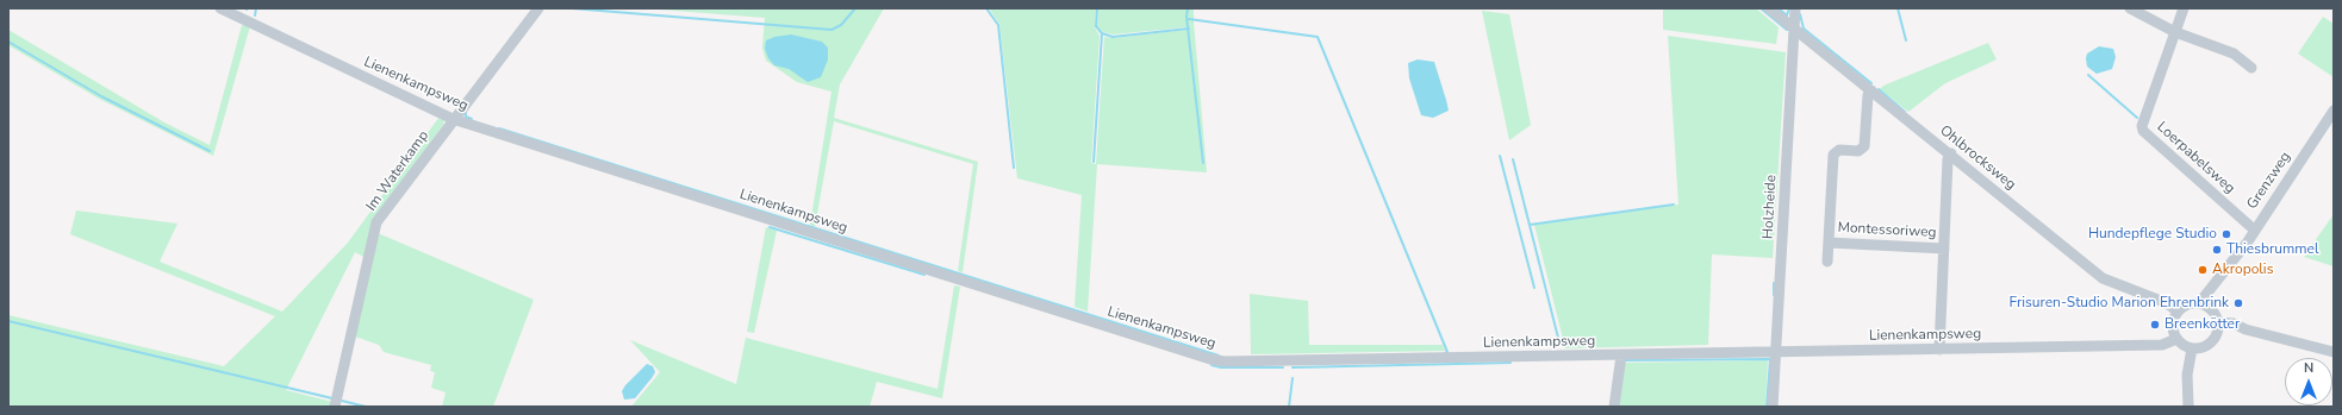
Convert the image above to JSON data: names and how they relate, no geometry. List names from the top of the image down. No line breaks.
{"streets":{"street":["Lienenkampsweg","Ohlbrocksweg","Loerpabelsweg","Im Waterkamp","Grenzweg","Holzheide","Montessoriweg"]},"crossings":[["Lienenkampsweg","Ohlbrocksweg"],["Lienenkampsweg","Im Waterkamp"],["Lienenkampsweg","Grenzweg"],["Lienenkampsweg","Holzheide"],["Lienenkampsweg","Montessoriweg"],["Ohlbrocksweg","Grenzweg"],["Ohlbrocksweg","Holzheide"],["Ohlbrocksweg","Montessoriweg"],["Loerpabelsweg","Grenzweg"]],"places":["Hundepflege Studio","Thiesbrummel","Akropolis","Frisuren-Studio Marion Ehrenbrink","Breenkötter"],"north":"top"}
